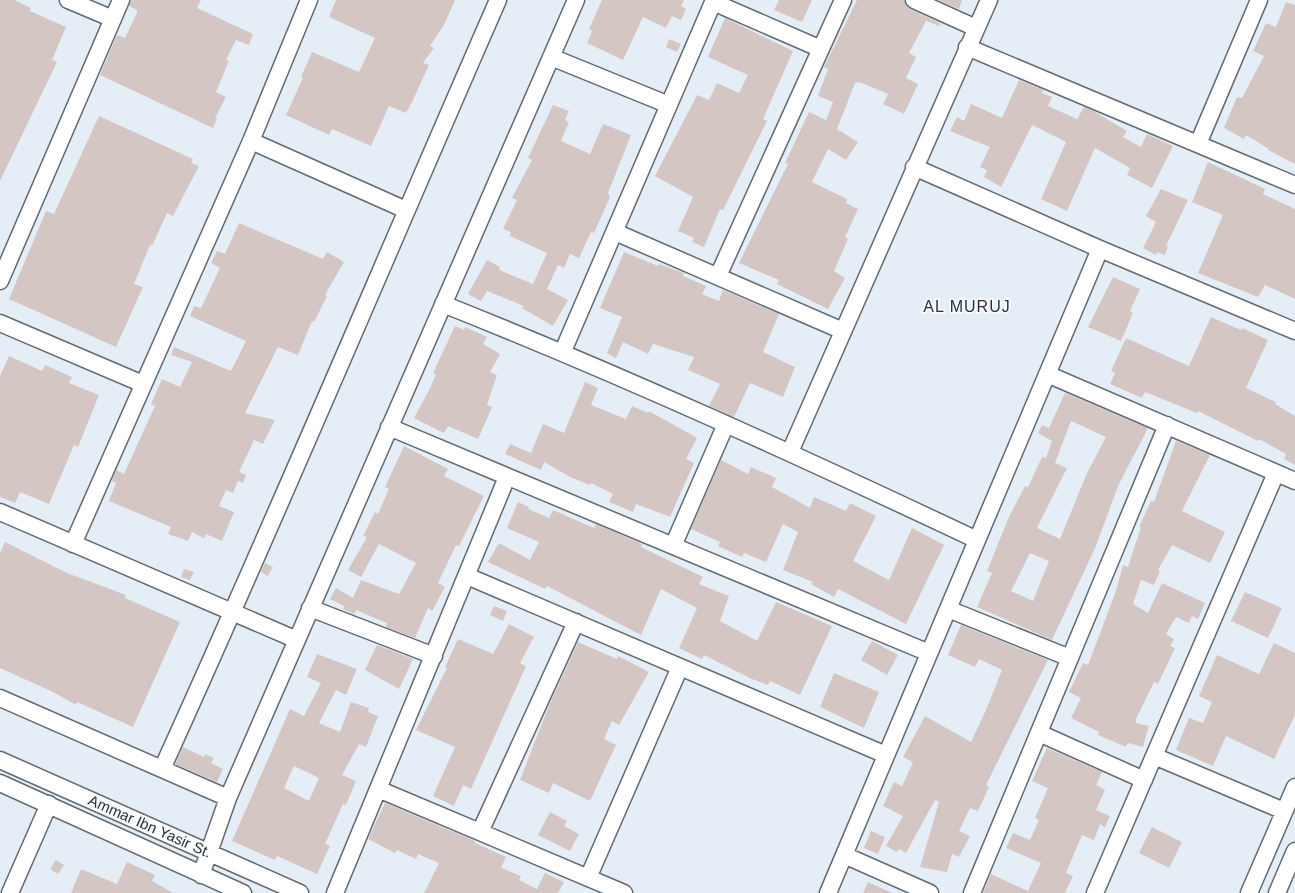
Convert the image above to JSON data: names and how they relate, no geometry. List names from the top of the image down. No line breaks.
{"streets":{"street":["Ammar Ibn Yasir St."]},"districts":["AL MURUJ"]}
